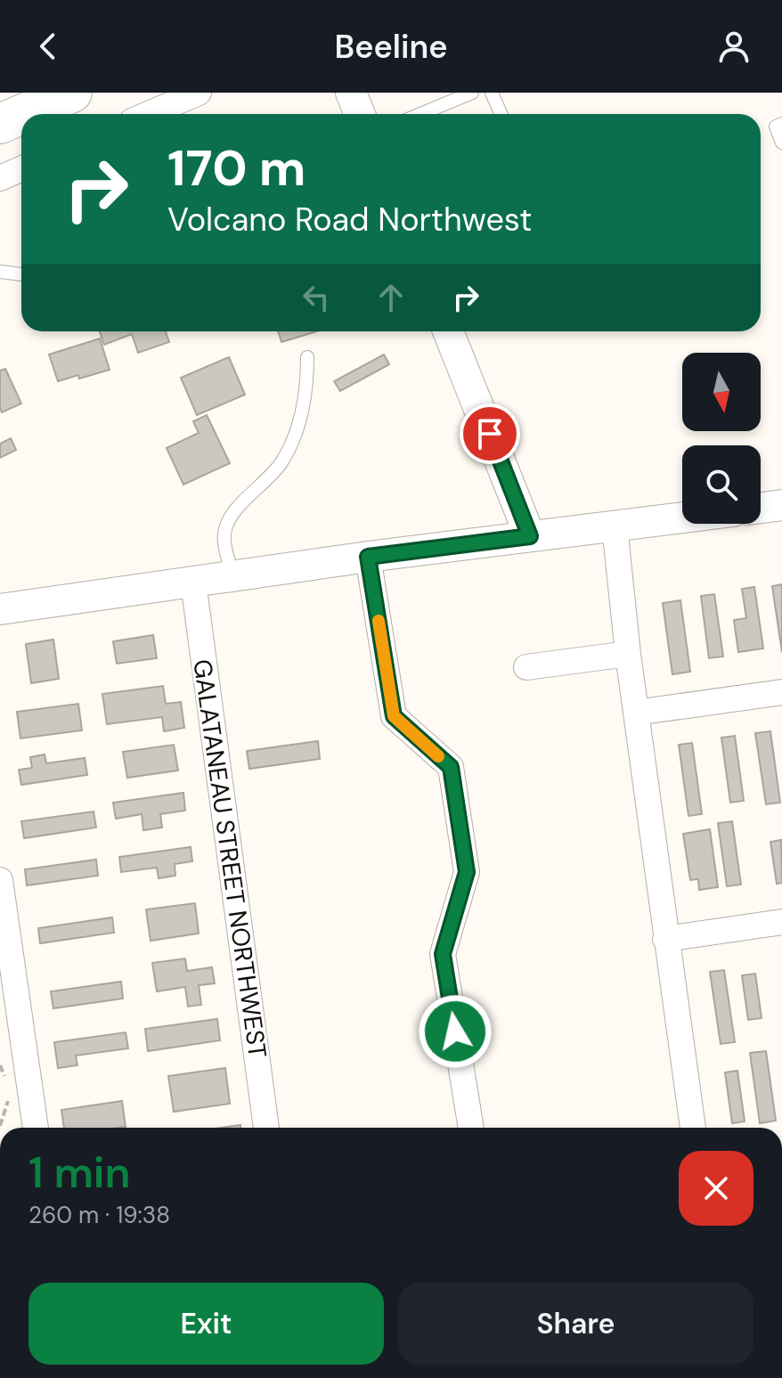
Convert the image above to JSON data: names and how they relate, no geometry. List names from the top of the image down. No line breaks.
{"streets":{"street":["GALATANEAU STREET NORTHWEST"]},"north":"bottom","page":{"header":"Beeline","turn":["170 m","Volcano Road Northwest"],"heading":["1 min","260 m · 19:38"],"buttons":["Exit","Share"]}}
